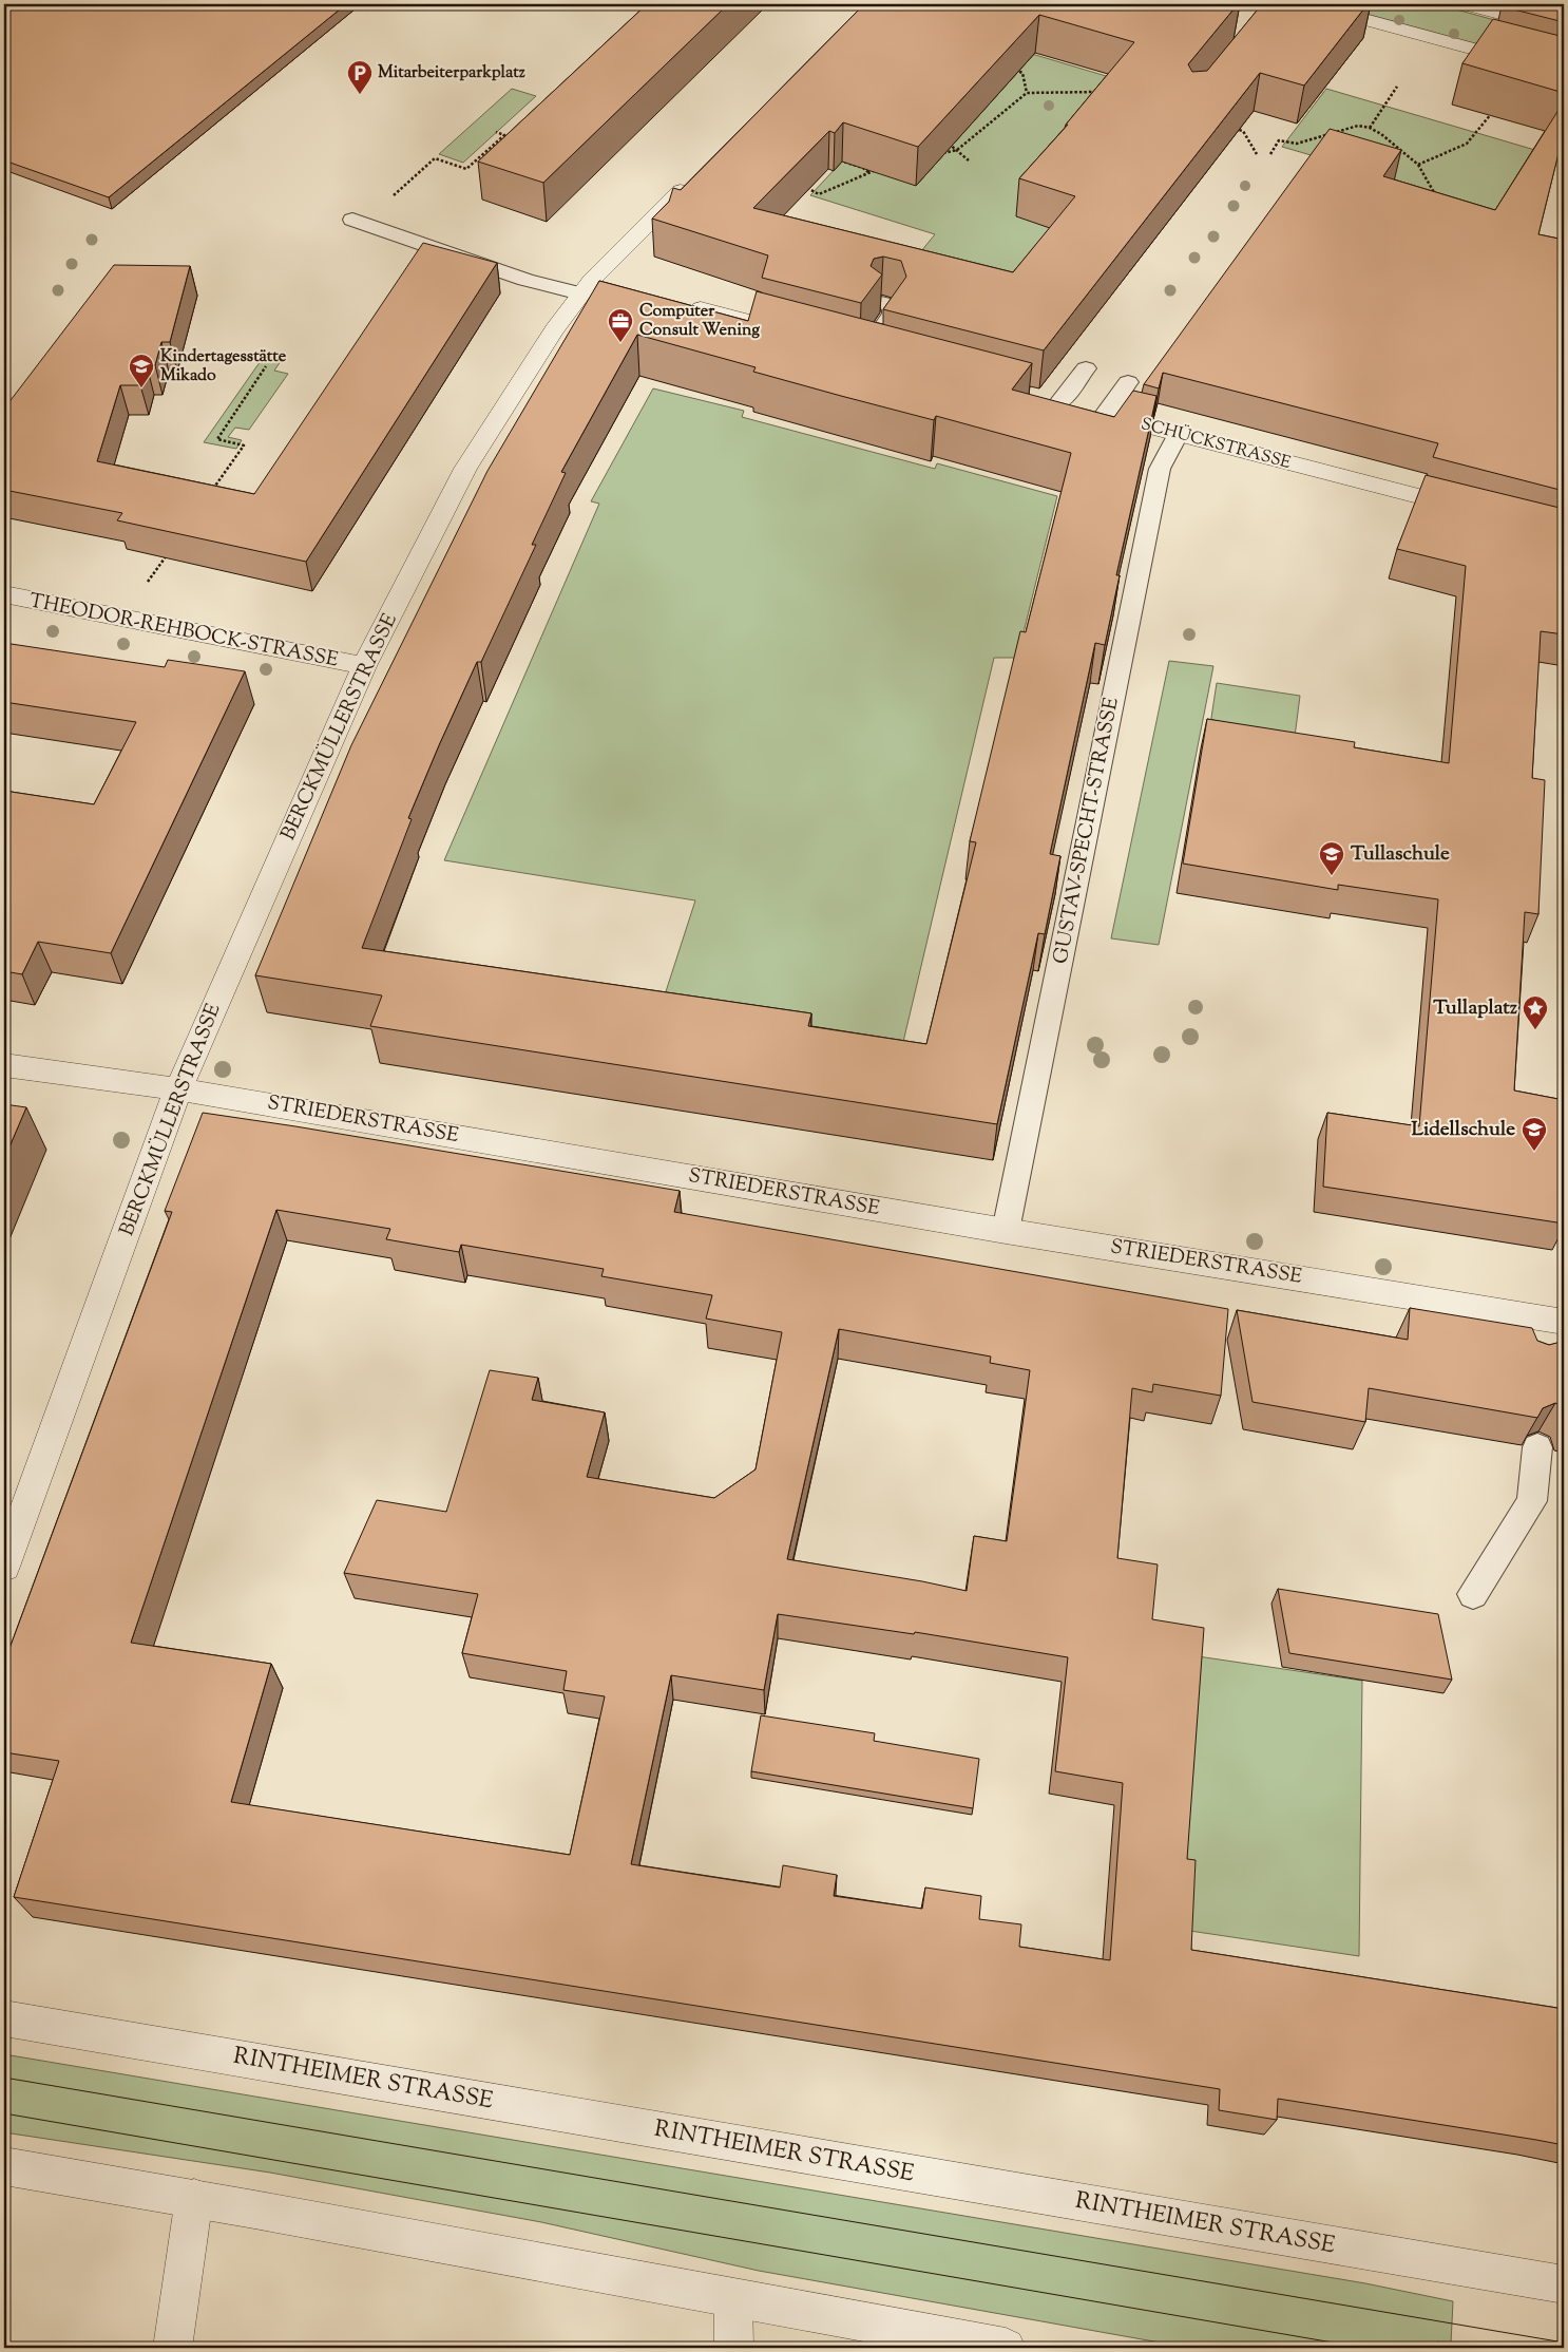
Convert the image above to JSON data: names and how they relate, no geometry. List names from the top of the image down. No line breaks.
{"streets":{"street":["SCHÜCKSTRASSE","THEODOR-REHBOCK-STRASSE","BERCKMÜLLERSTRASSE","STRIEDERSTRASSE","RINTHEIMER STRASSE"],"lane":["GUSTAV-SPECHT-STRASSE"]},"crossings":[["SCHÜCKSTRASSE","GUSTAV-SPECHT-STRASSE"],["THEODOR-REHBOCK-STRASSE","BERCKMÜLLERSTRASSE"],["BERCKMÜLLERSTRASSE","STRIEDERSTRASSE"],["GUSTAV-SPECHT-STRASSE","STRIEDERSTRASSE"]],"places":{"parking":["Mitarbeiterparkplatz"],"office":["Computer Consult Wening"],"school or university":["Kindertagesstätte Mikado","Tullaschule","Lidellschule"],"place":["Tullaplatz"]}}
